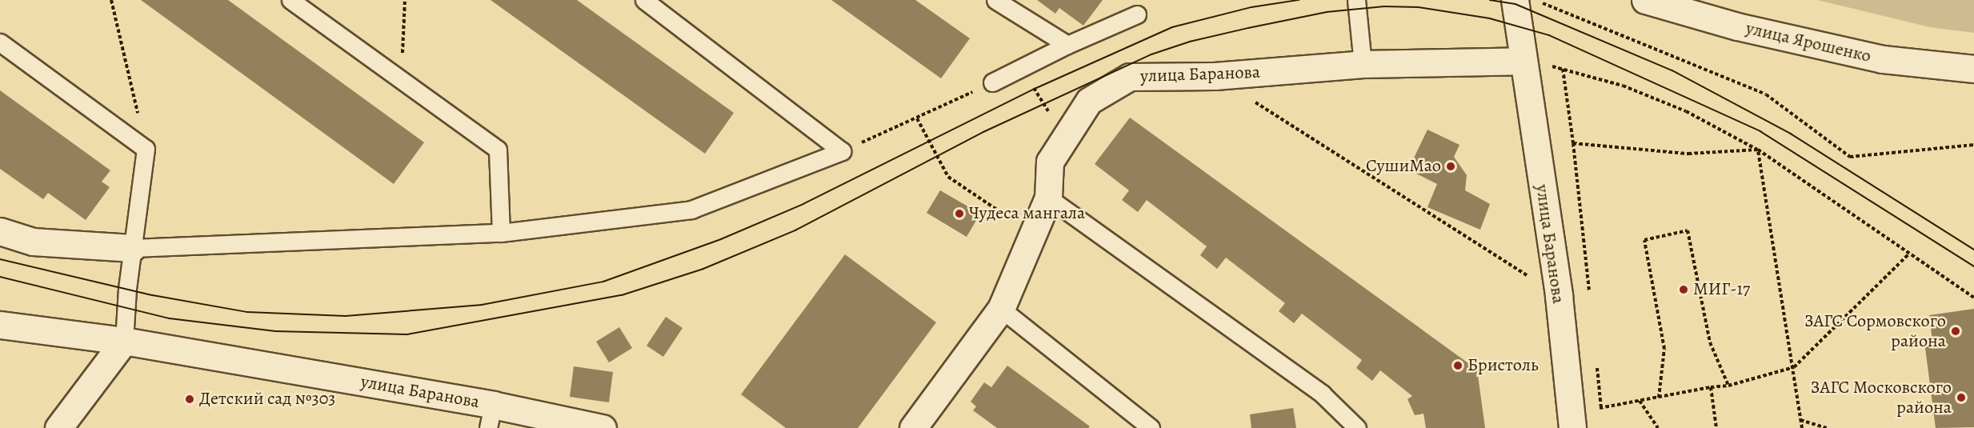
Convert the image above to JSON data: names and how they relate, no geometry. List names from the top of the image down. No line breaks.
{"streets":{"street":["улица Ярошенко","улица Баранова"]},"places":["СушиМао","Чудеса мангала","МИГ-17","ЗАГС Сормовского района","Бристоль","ЗАГС Московского района","Детский сад №303"]}
